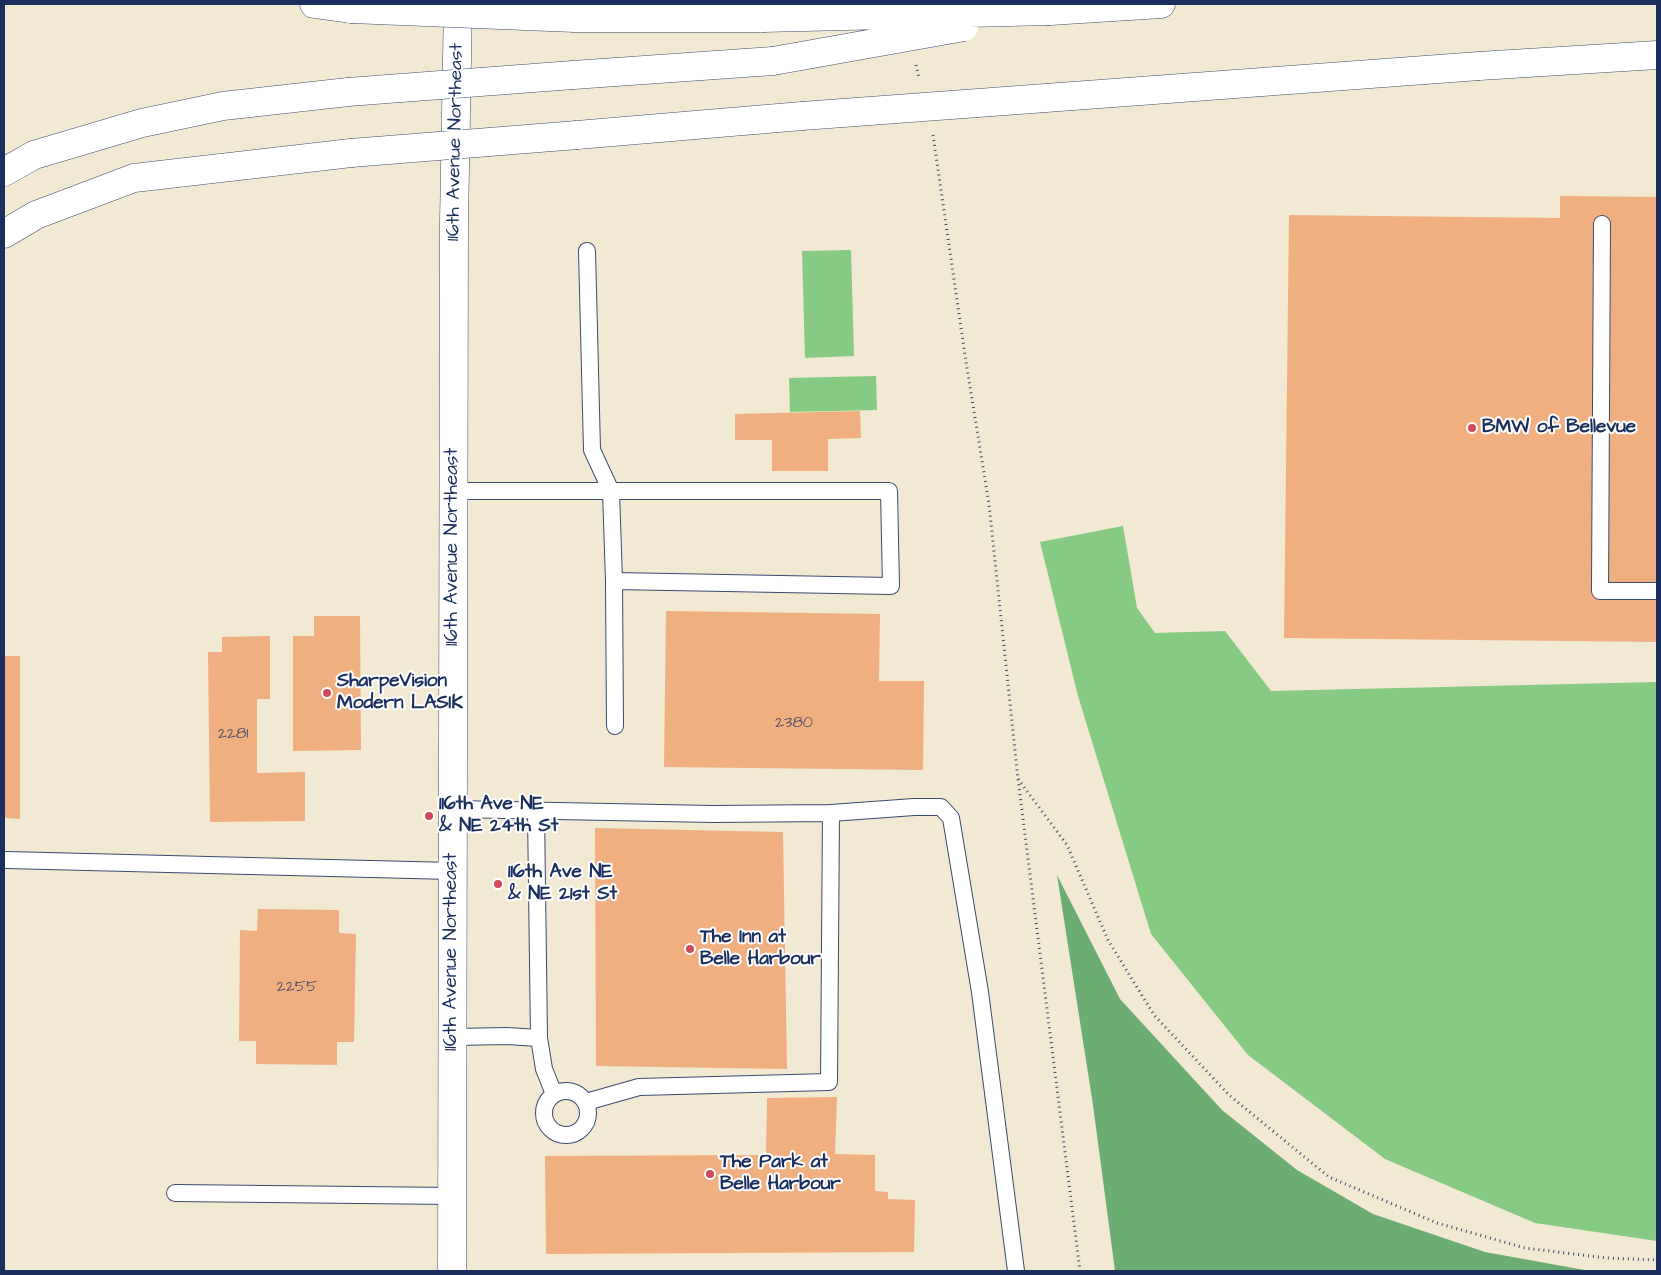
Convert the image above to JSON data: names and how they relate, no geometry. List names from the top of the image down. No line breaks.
{"streets":{"main road":["116th Avenue Northeast"]},"places":["BMW of Bellevue","SharpeVision Modern LASIK","116th Ave NE & NE 24th St","116th Ave NE & NE 21st St","The Inn at Belle Harbour","The Park at Belle Harbour"],"house_numbers":["2380","2281","2255"]}
